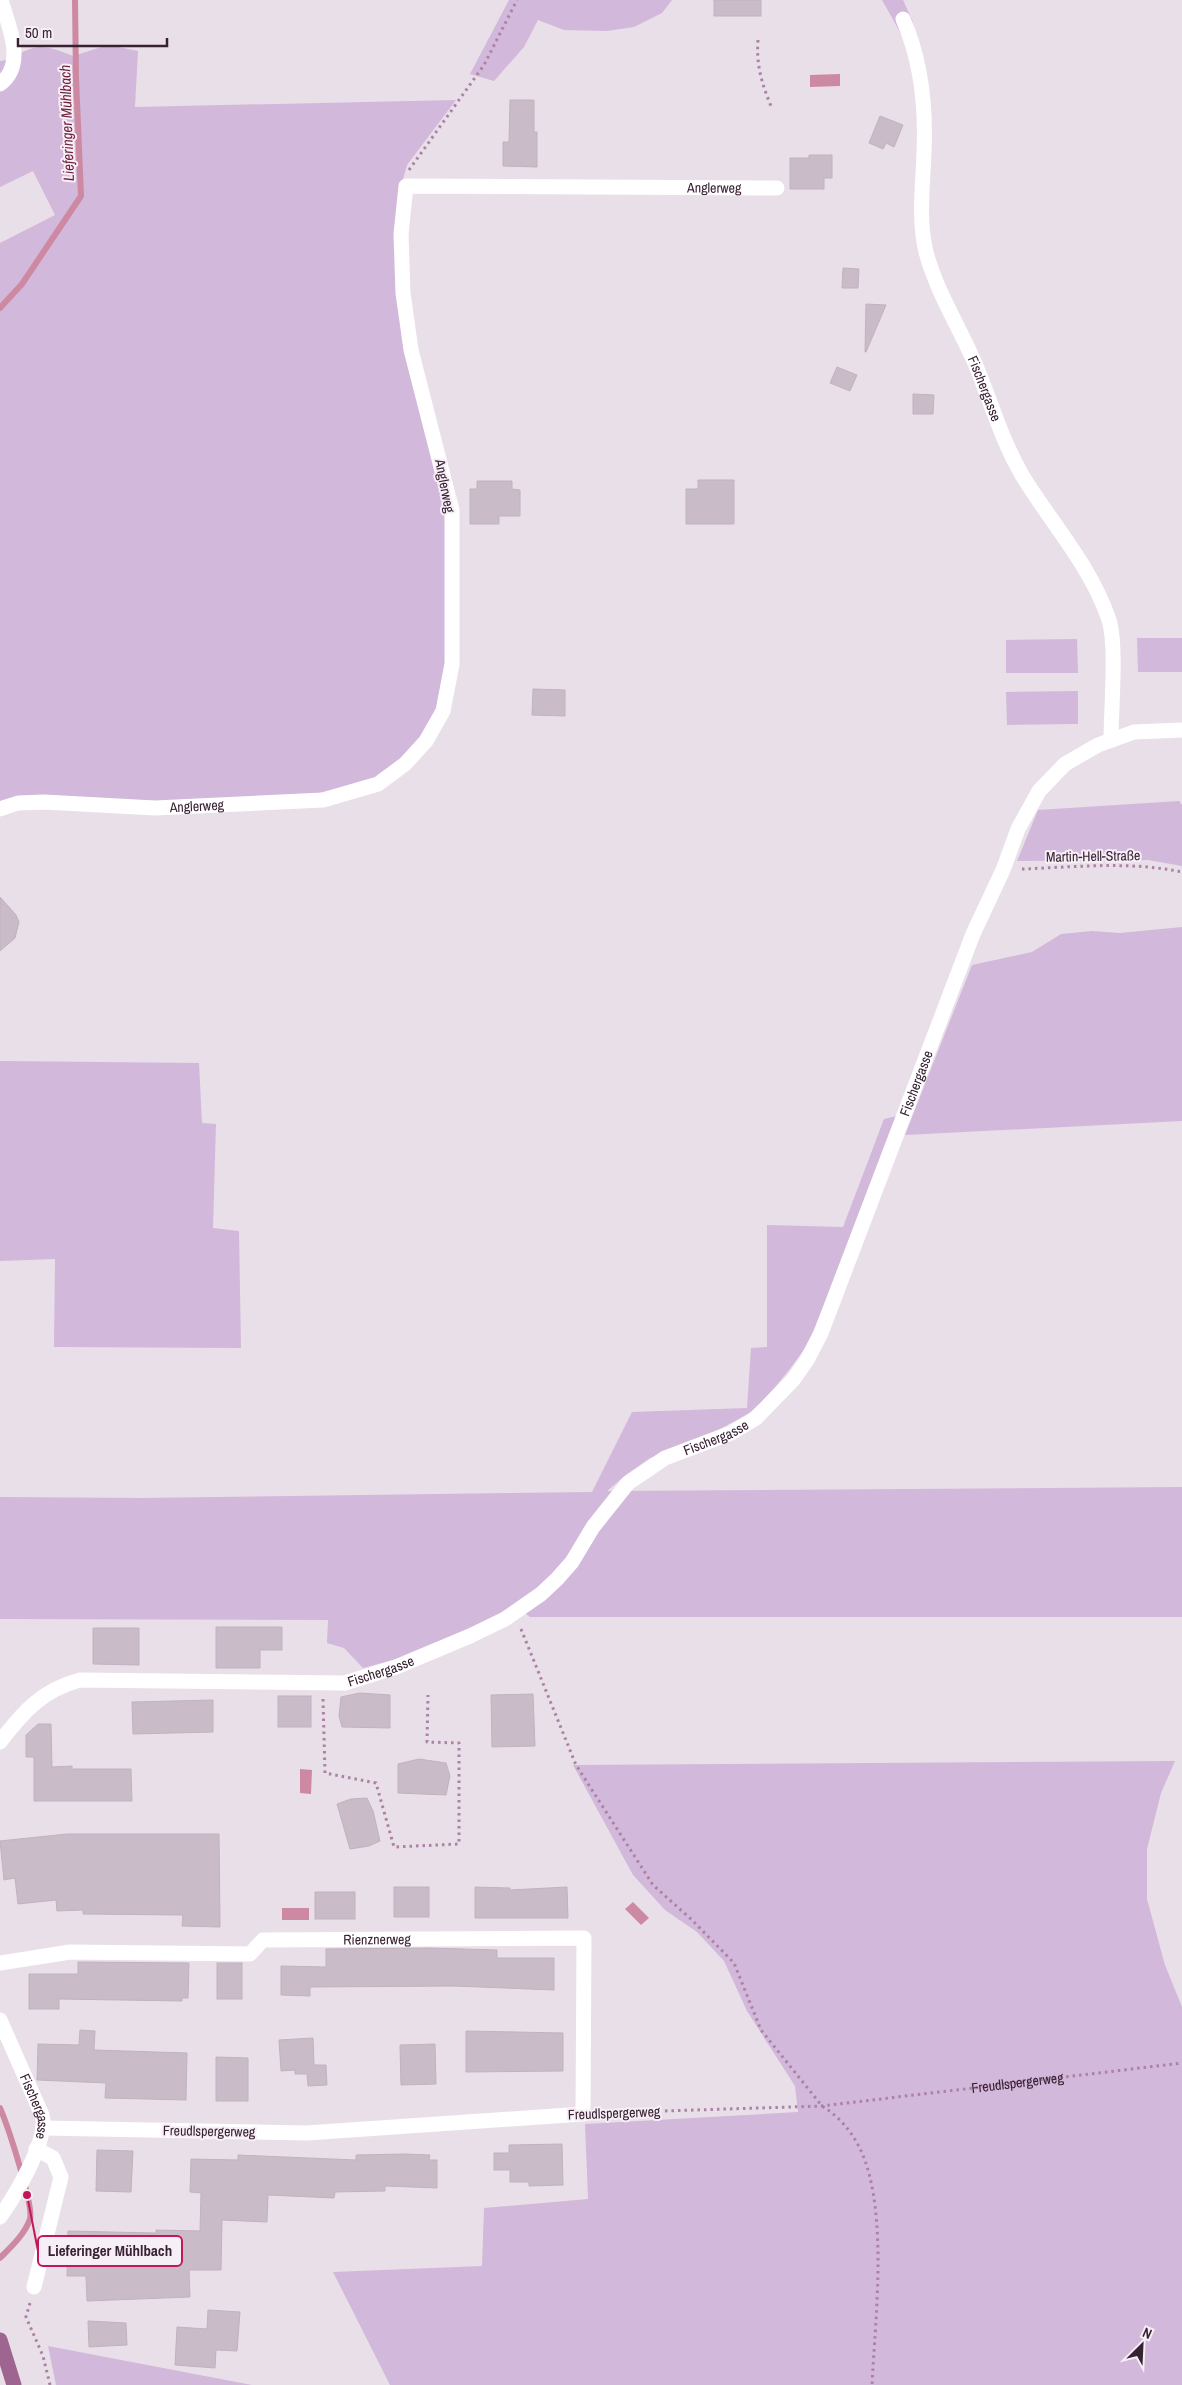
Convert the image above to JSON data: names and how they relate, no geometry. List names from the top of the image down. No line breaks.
{"streets":{"street":["Anglerweg","Fischergasse","Rienznerweg","Freudlspergerweg"],"path":["Martin-Hell-Straße"]},"crossings":[["Fischergasse","Martin-Hell-Straße"],["Fischergasse","Freudlspergerweg"],["Rienznerweg","Freudlspergerweg"]],"water":["Lieferinger Mühlbach"],"places":["Lieferinger Mühlbach"],"scale_bar":"50 m","north":"top right"}
